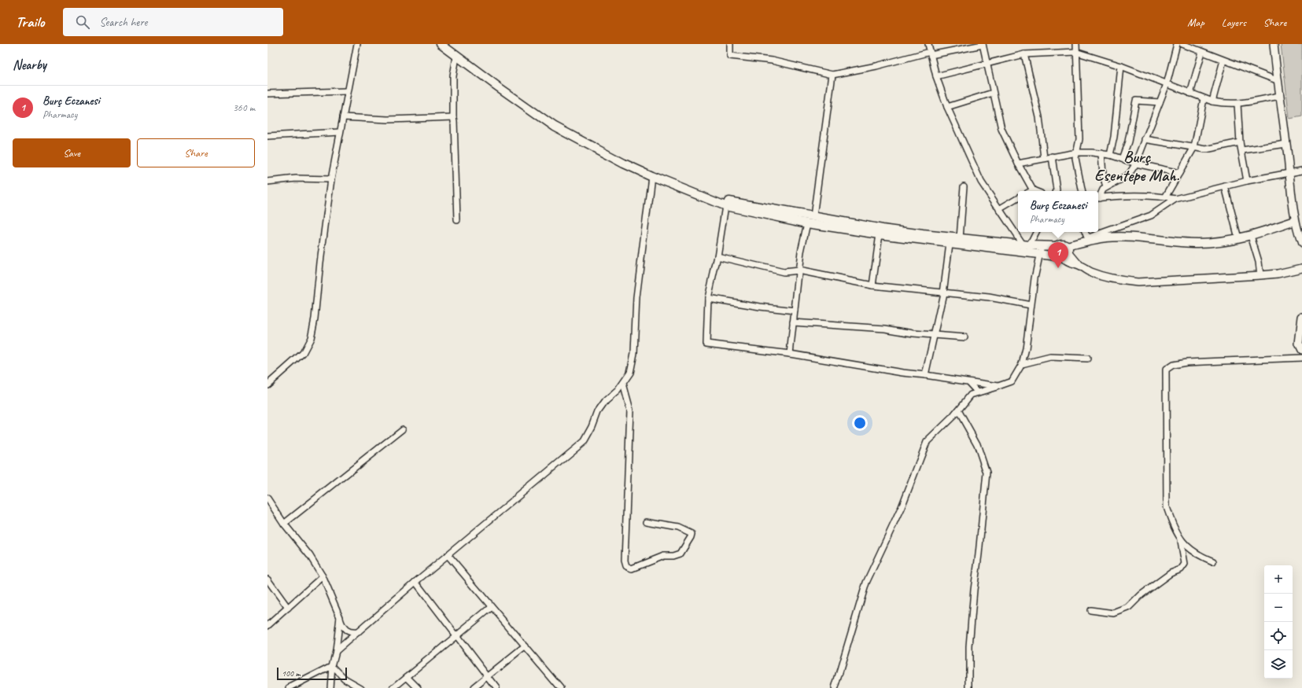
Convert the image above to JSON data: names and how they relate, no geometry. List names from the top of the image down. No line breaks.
{"districts":["Burç Esentepe Mah."],"scale_bar":"100 m","page":{"header":"Trailo","search":"Search here","nav":["Map","Layers","Share"],"heading":"Nearby","list":[{"mark":"1","name":"Burç Eczanesi","note":"Pharmacy","value":"360 m"}],"buttons":["Save","Share"],"popup":["Burç Eczanesi","Pharmacy"],"pins":"1","map_buttons":["+","−"],"scale":"100 m"}}
